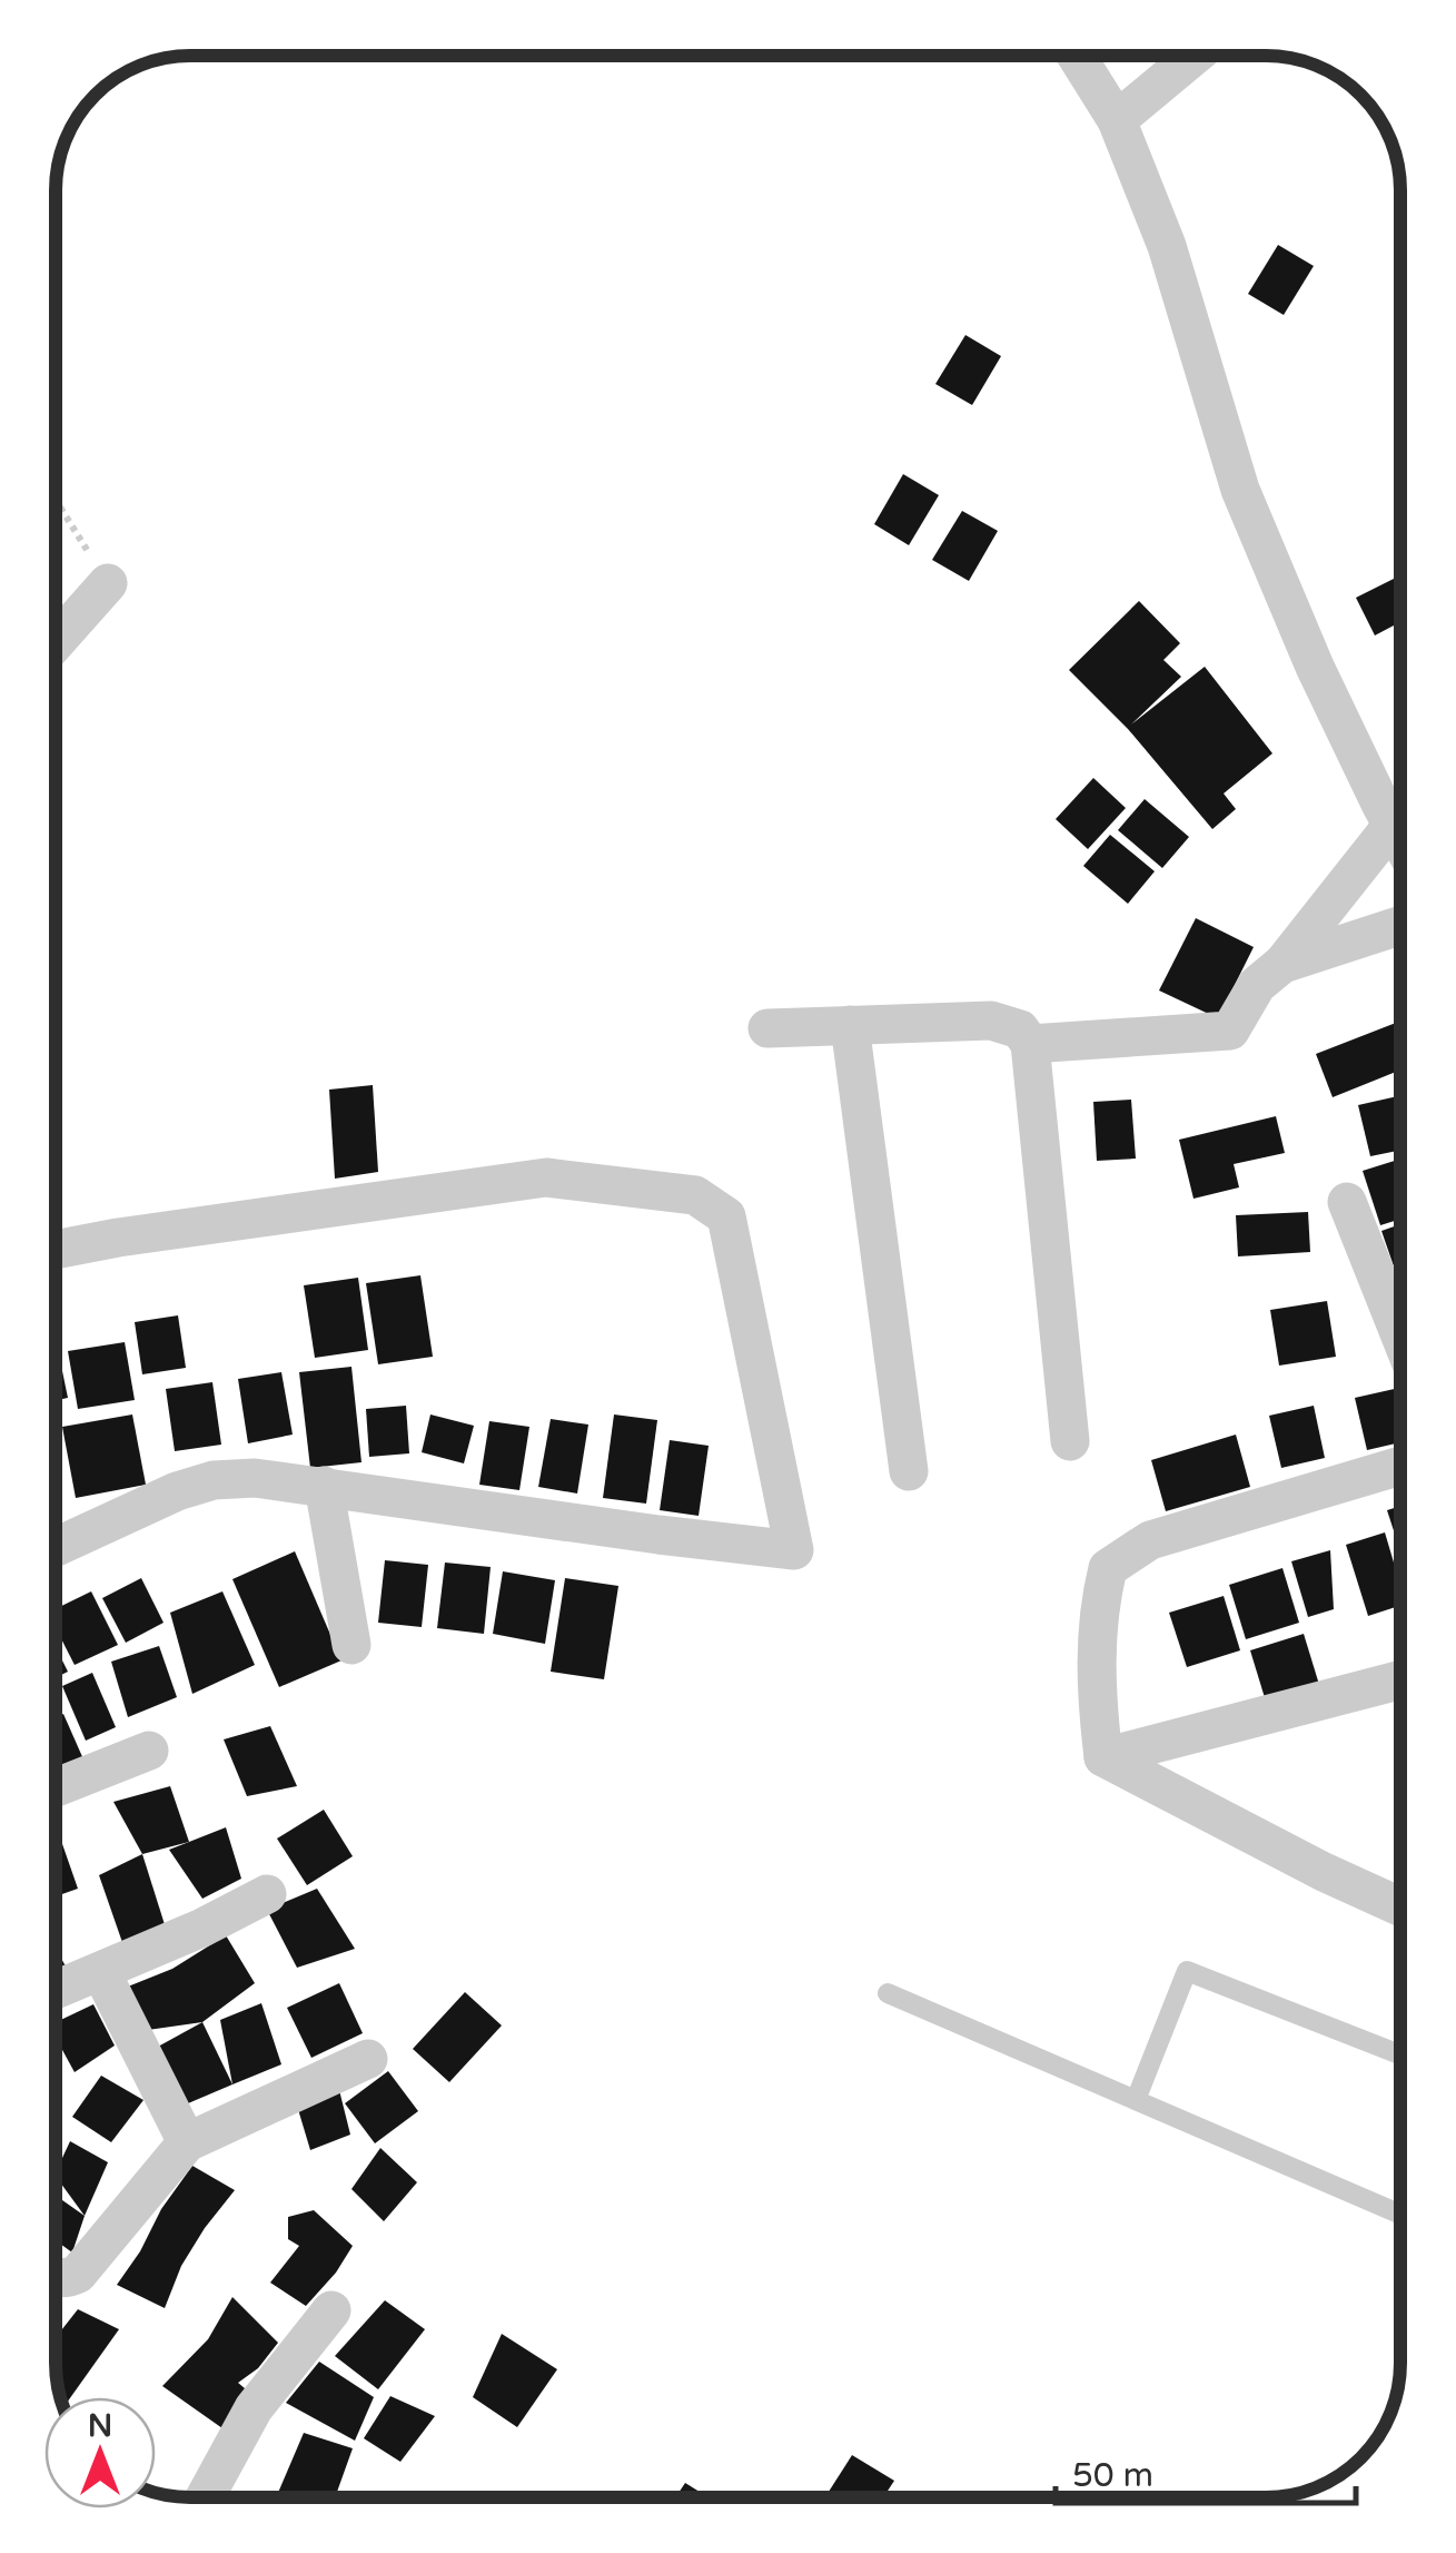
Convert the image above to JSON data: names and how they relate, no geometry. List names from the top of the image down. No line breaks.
{"scale_bar":"50 m","north":"top"}
